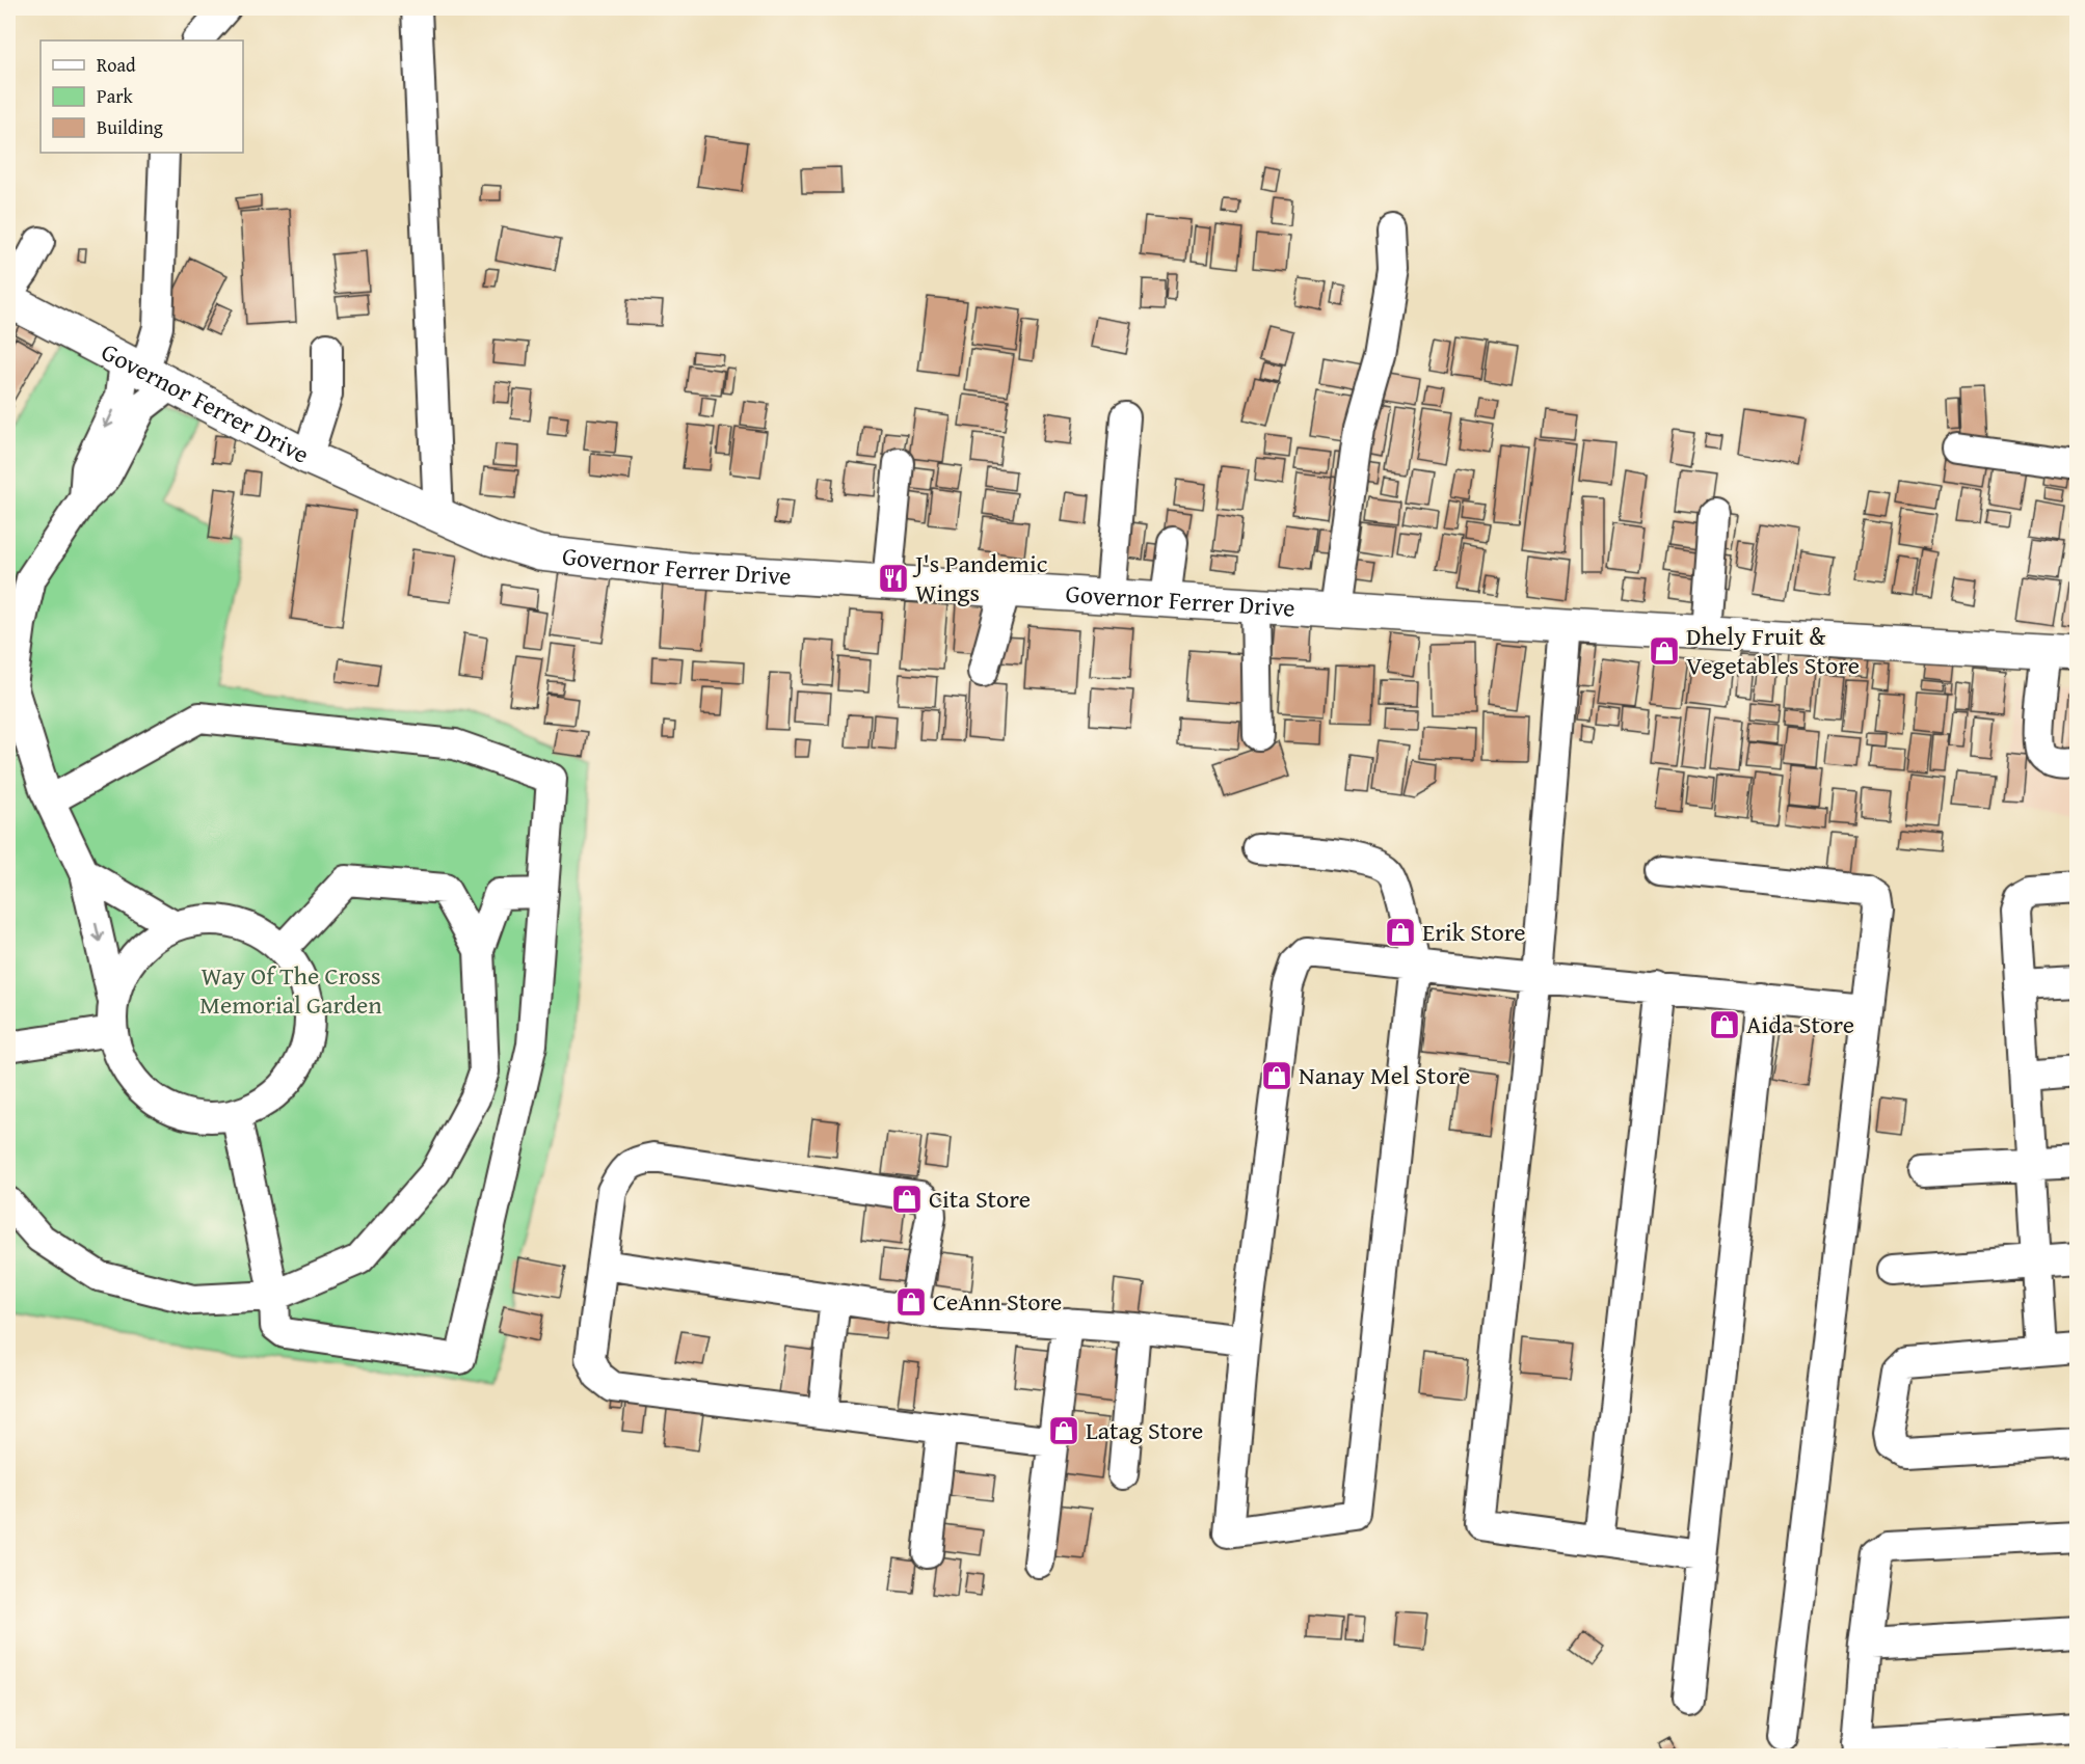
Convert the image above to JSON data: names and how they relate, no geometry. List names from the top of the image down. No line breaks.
{"streets":{"main road":["Governor Ferrer Drive"]},"parks":["Way Of The Cross Memorial Garden"],"places":{"restaurant":["J's Pandemic Wings"],"shop":["Dhely Fruit & Vegetables Store","Erik Store","Aida Store","Nanay Mel Store","Cita Store","CeAnn Store","Latag Store"]},"legend":["Road","Park","Building"]}
